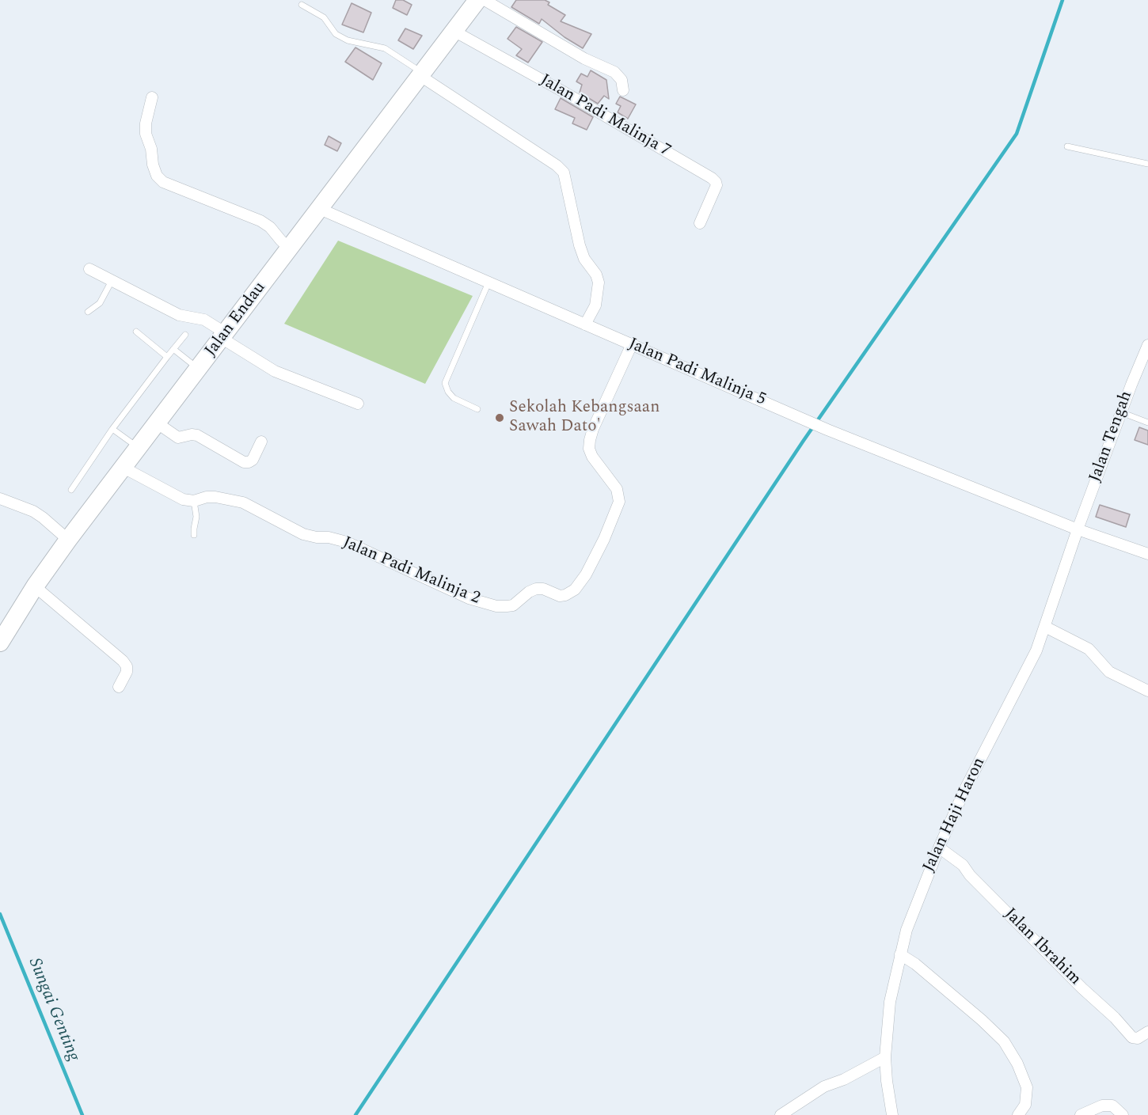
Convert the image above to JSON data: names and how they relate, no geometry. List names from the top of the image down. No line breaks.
{"streets":{"highway":["Jalan Endau"],"street":["Jalan Padi Malinja 7","Jalan Padi Malinja 5","Jalan Tengah","Jalan Padi Malinja 2","Jalan Haji Haron","Jalan Ibrahim"]},"crossings":[["Jalan Padi Malinja 7","Jalan Endau"],["Jalan Endau","Jalan Padi Malinja 5"],["Jalan Endau","Jalan Padi Malinja 2"],["Jalan Padi Malinja 5","Jalan Tengah"],["Jalan Padi Malinja 5","Jalan Padi Malinja 2"],["Jalan Padi Malinja 5","Jalan Haji Haron"],["Jalan Tengah","Jalan Haji Haron"],["Jalan Haji Haron","Jalan Ibrahim"]],"water":["Sungai Genting"],"places":["Sekolah Kebangsaan Sawah Dato'"]}
